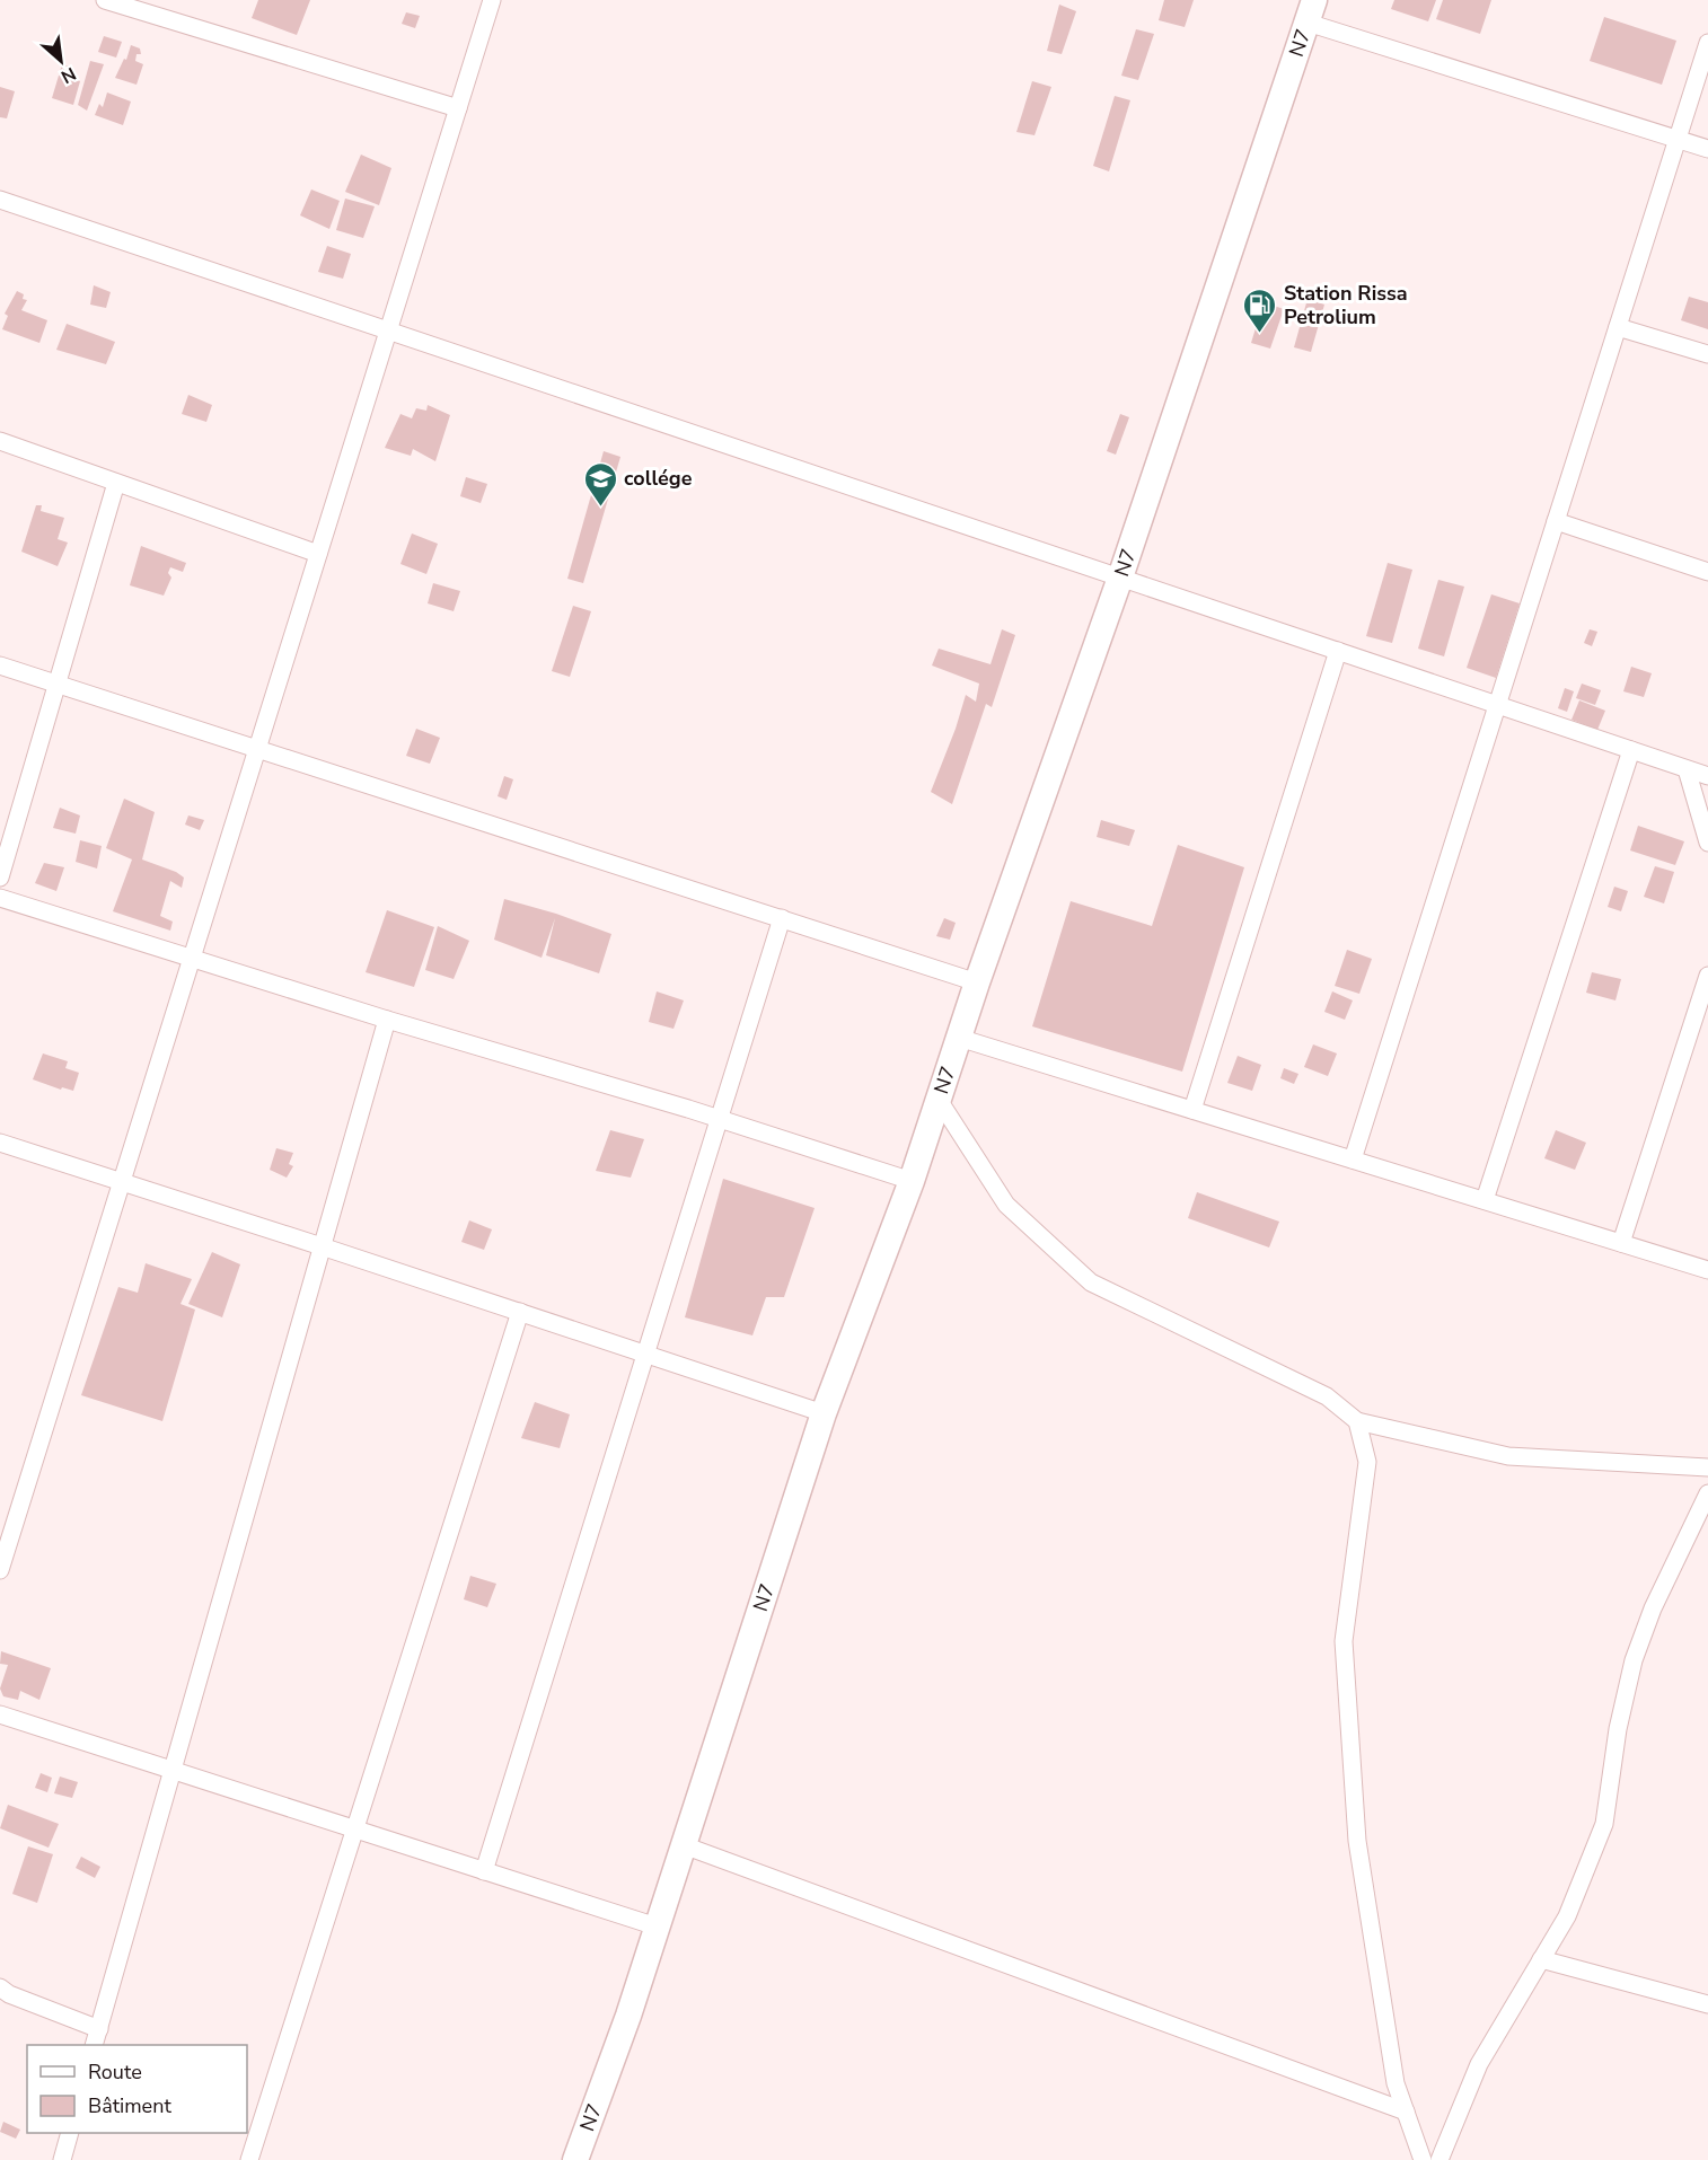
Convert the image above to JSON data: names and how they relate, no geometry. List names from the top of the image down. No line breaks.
{"streets":{"main road":["N7"]},"places":{"fuel station":["Station Rissa Petrolium"],"school or university":["collége"]},"legend":["Route","Bâtiment"],"north":"bottom right"}
